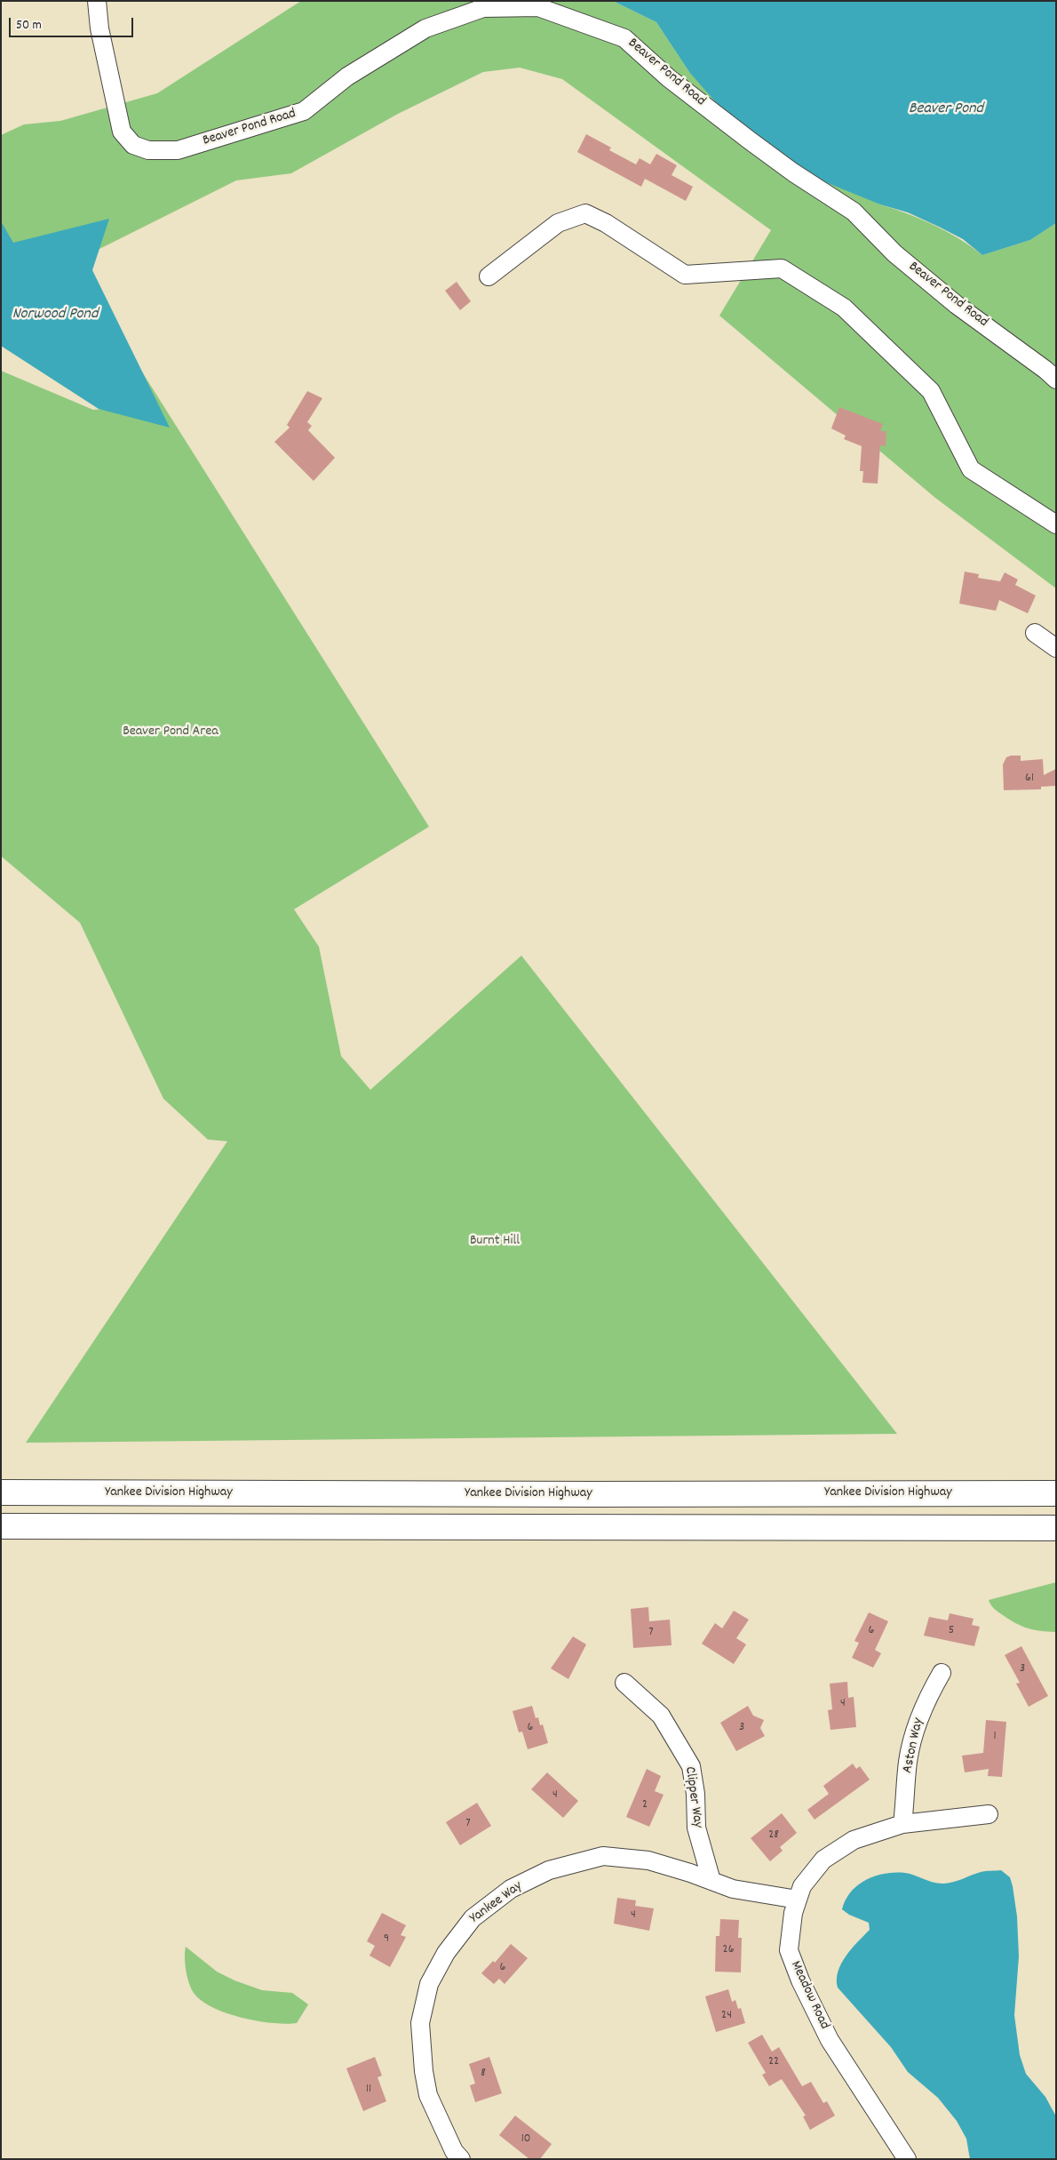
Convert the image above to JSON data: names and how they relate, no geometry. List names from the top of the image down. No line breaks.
{"streets":{"highway":["Yankee Division Highway"],"street":["Beaver Pond Road","Aston Way","Clipper Way","Yankee Way","Meadow Road"]},"crossings":[["Aston Way","Meadow Road"],["Clipper Way","Yankee Way"],["Yankee Way","Meadow Road"]],"water":["Beaver Pond","Norwood Pond"],"parks":["Beaver Pond Area","Burnt Hill"],"house_numbers":["61","6","5","7","3","4","6","3","1","4","2","7","28","4","9","26","6","24","22","8","11","10"],"scale_bar":"50 m"}
